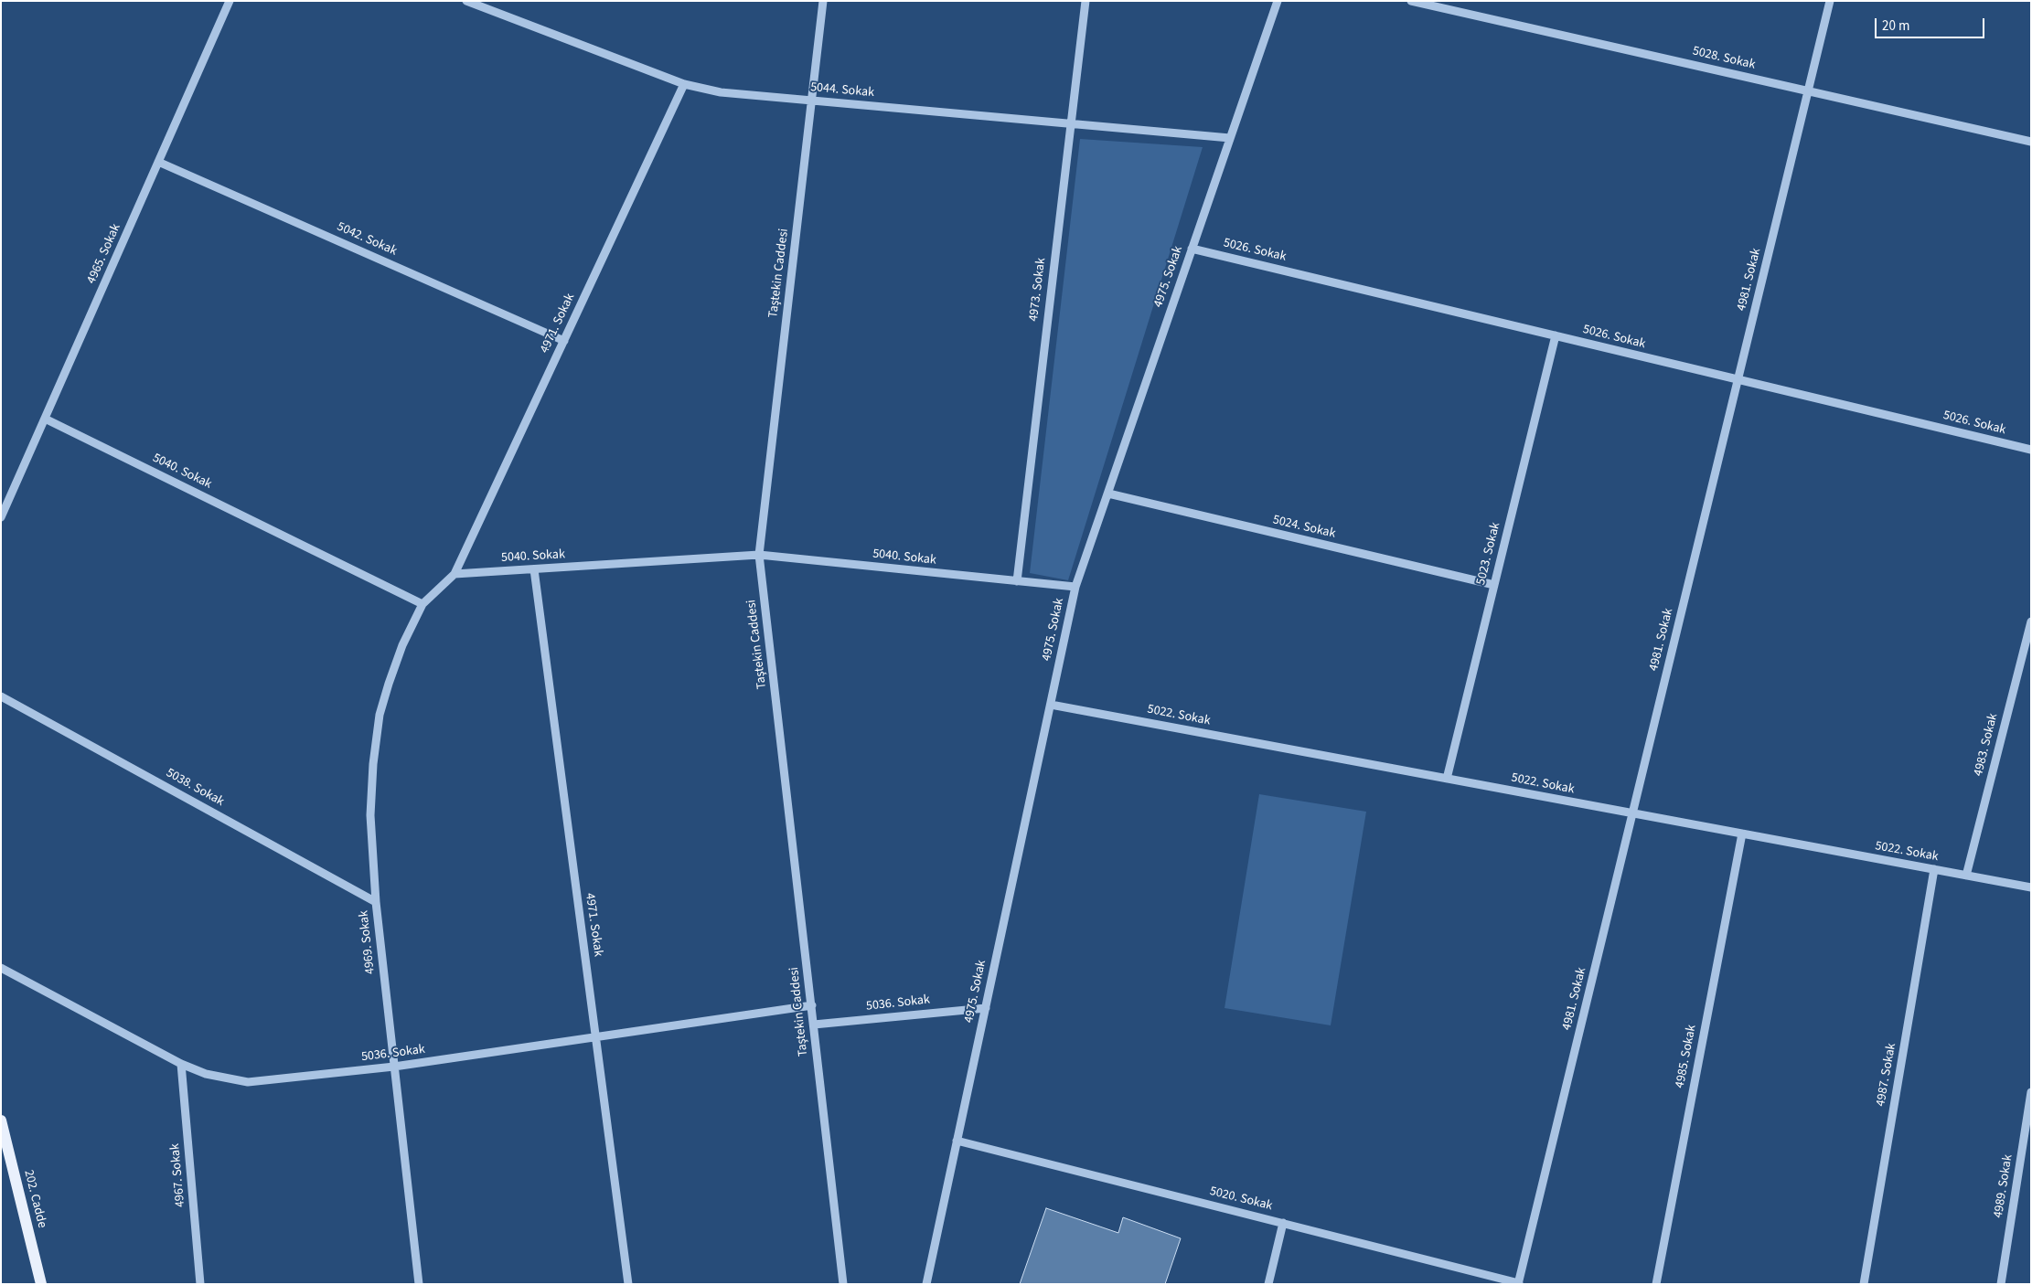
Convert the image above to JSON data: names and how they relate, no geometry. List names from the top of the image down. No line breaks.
{"streets":{"main road":["202. Cadde"],"street":["5028. Sokak","5044. Sokak","5042. Sokak","5026. Sokak","4965. Sokak","Taştekin Caddesi","4975. Sokak","4981. Sokak","4973. Sokak","4971. Sokak","5040. Sokak","5024. Sokak","5023. Sokak","5022. Sokak","4983. Sokak","5038. Sokak","4969. Sokak","5036. Sokak","4985. Sokak","4987. Sokak","4967. Sokak","4989. Sokak","5020. Sokak"]},"crossings":[["5028. Sokak","4981. Sokak"],["5044. Sokak","Taştekin Caddesi"],["5044. Sokak","4975. Sokak"],["5044. Sokak","4973. Sokak"],["5044. Sokak","4971. Sokak"],["5042. Sokak","4965. Sokak"],["5042. Sokak","4971. Sokak"],["5026. Sokak","4975. Sokak"],["5026. Sokak","4981. Sokak"],["5026. Sokak","5023. Sokak"],["4965. Sokak","5040. Sokak"],["Taştekin Caddesi","5040. Sokak"],["Taştekin Caddesi","5036. Sokak"],["4975. Sokak","5040. Sokak"],["4975. Sokak","5024. Sokak"],["4975. Sokak","5022. Sokak"],["4975. Sokak","5036. Sokak"],["4975. Sokak","5020. Sokak"],["4981. Sokak","5022. Sokak"],["4981. Sokak","5020. Sokak"],["4973. Sokak","5040. Sokak"],["4971. Sokak","5040. Sokak"],["4971. Sokak","5036. Sokak"],["5040. Sokak","4969. Sokak"],["5024. Sokak","5023. Sokak"],["5023. Sokak","5022. Sokak"],["5022. Sokak","4983. Sokak"],["5022. Sokak","4985. Sokak"],["5022. Sokak","4987. Sokak"],["5038. Sokak","4969. Sokak"],["4969. Sokak","5036. Sokak"],["5036. Sokak","4967. Sokak"]],"scale_bar":"20 m"}
